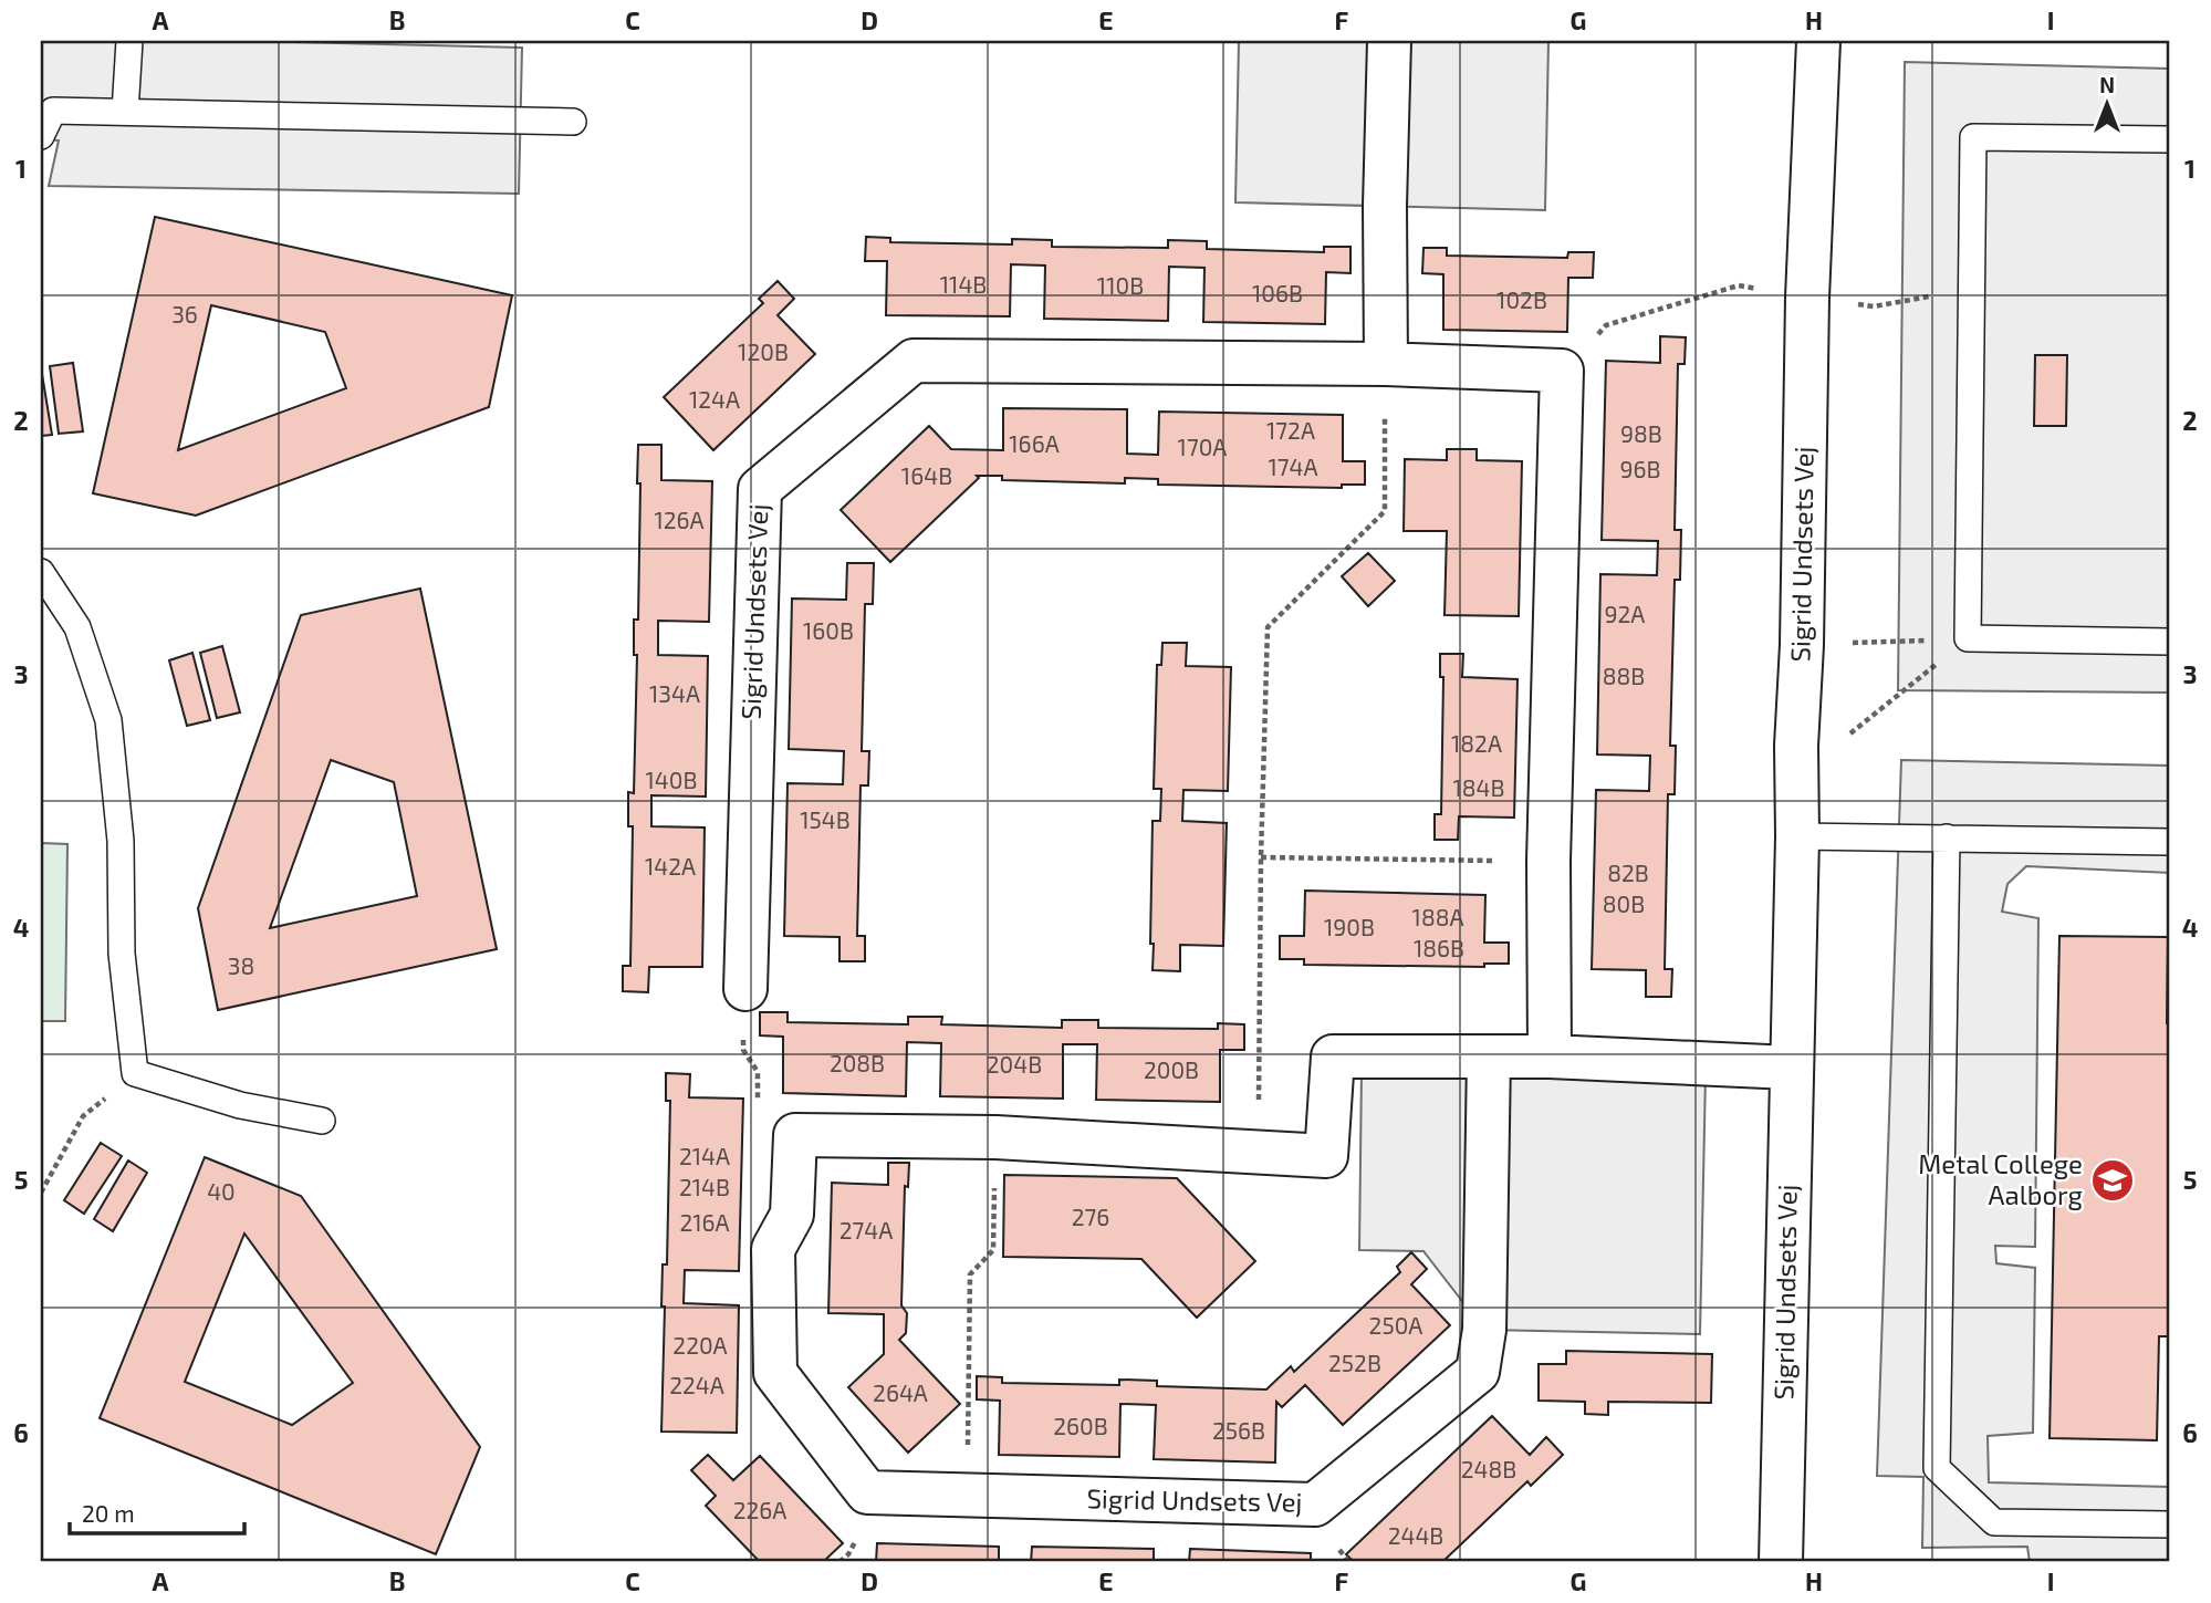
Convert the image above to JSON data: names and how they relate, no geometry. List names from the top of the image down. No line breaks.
{"streets":{"street":["Sigrid Undsets Vej"]},"places":{"school or university":["Metal College Aalborg"]},"house_numbers":["114B","110B","106B","102B","36","120B","124A","172A","98B","166A","170A","174A","96B","164B","126A","92A","160B","88B","134A","182A","140B","184B","154B","142A","82B","80B","188A","190B","186B","38","208B","204B","200B","214A","214B","40","276","216A","274A","250A","220A","252B","224A","264A","260B","256B","248B","226A","244B"],"scale_bar":"20 m","north":"top","grid":{"columns":["A","B","C","D","E","F","G","H","I"],"rows":["1","2","3","4","5","6"]}}
